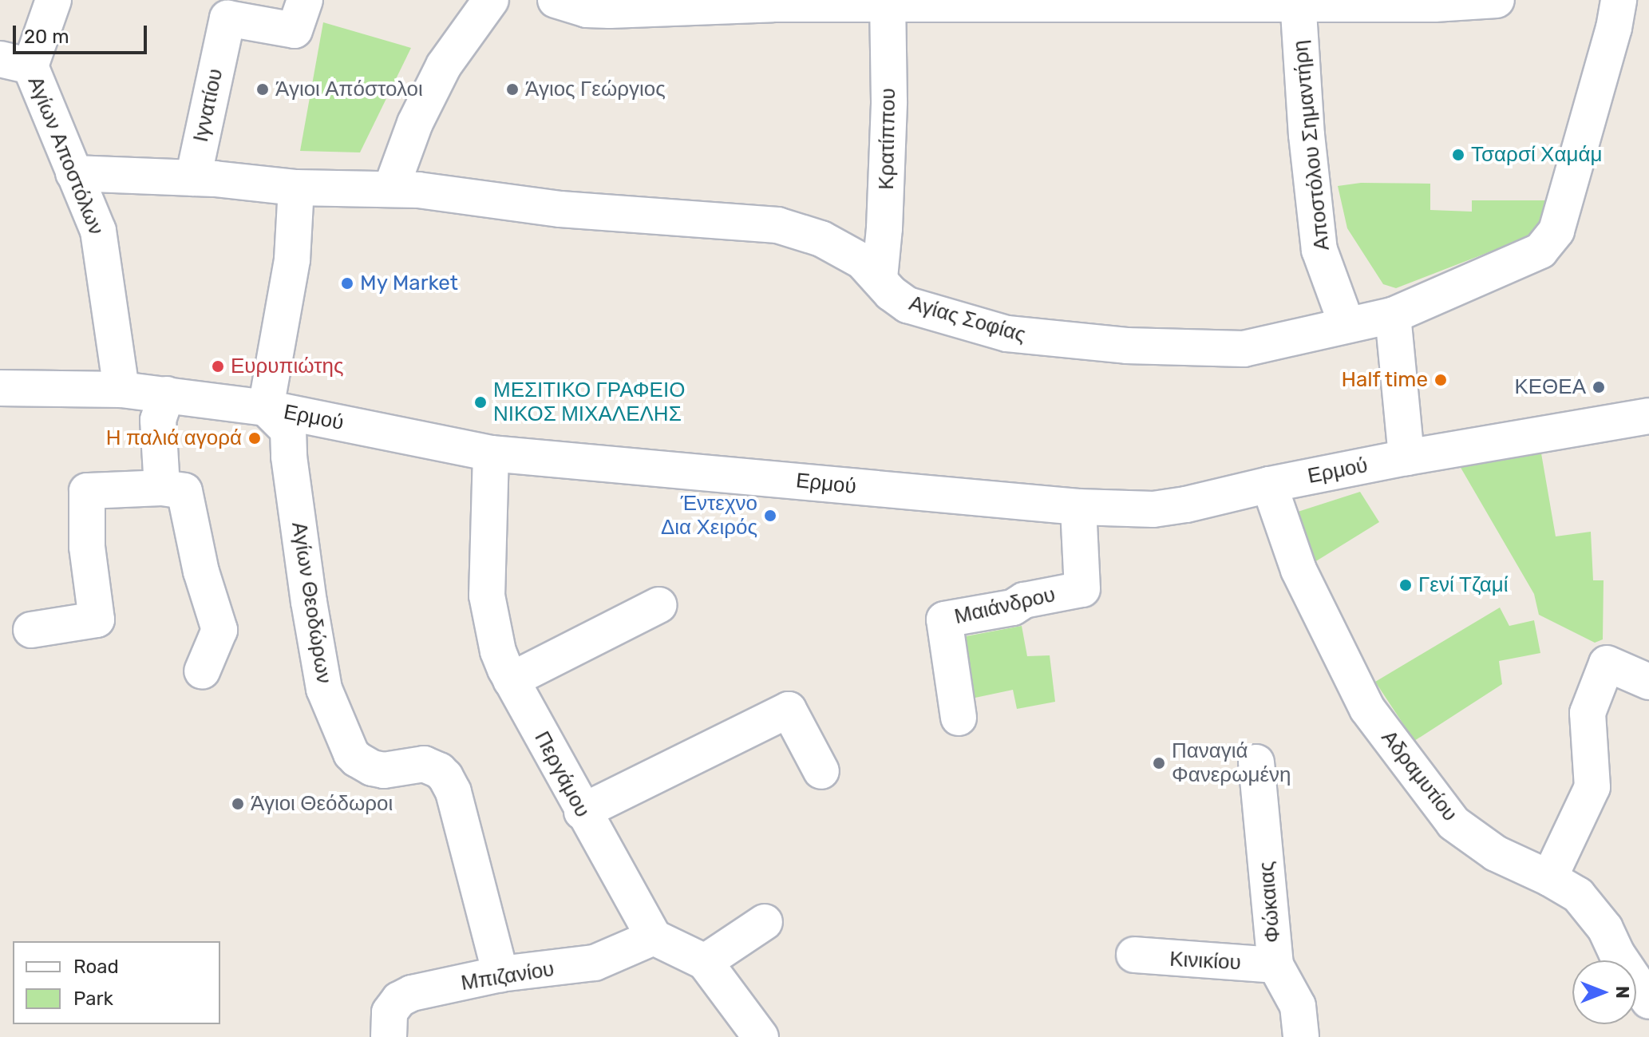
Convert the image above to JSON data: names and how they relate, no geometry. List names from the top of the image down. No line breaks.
{"streets":{"street":["Ιγνατίου","Κρατίππου","Αποστόλου Σημαντήρη","Αγίων Αποστόλων","Αγίας Σοφίας","Ερμού","Αγίων Θεοδώρων","Μαιάνδρου","Περγάμου","Αδραμυτίου","Φώκαιας","Κινικίου","Μπιζανίου"]},"crossings":[["Κρατίππου","Αγίας Σοφίας"],["Αποστόλου Σημαντήρη","Αγίας Σοφίας"],["Αγίων Αποστόλων","Ερμού"],["Ερμού","Αγίων Θεοδώρων"],["Ερμού","Μαιάνδρου"],["Ερμού","Περγάμου"],["Ερμού","Αδραμυτίου"],["Αγίων Θεοδώρων","Μπιζανίου"],["Περγάμου","Μπιζανίου"],["Φώκαιας","Κινικίου"]],"places":["Άγιοι Απόστολοι","Άγιος Γεώργιος","Τσαρσί Χαμάμ","My Market","Ευρυπιώτης","Half time","ΚΕΘΕΑ","ΜΕΣΙΤΙΚΟ ΓΡΑΦΕΙΟ ΝΙΚΟΣ ΜΙΧΑΛΕΛΗΣ","Η παλιά αγορά","Έντεχνο Δια Χειρός","Γενί Τζαμί","Παναγιά Φανερωμένη","Άγιοι Θεόδωροι"],"legend":["Road","Park"],"scale_bar":"20 m","north":"right"}
